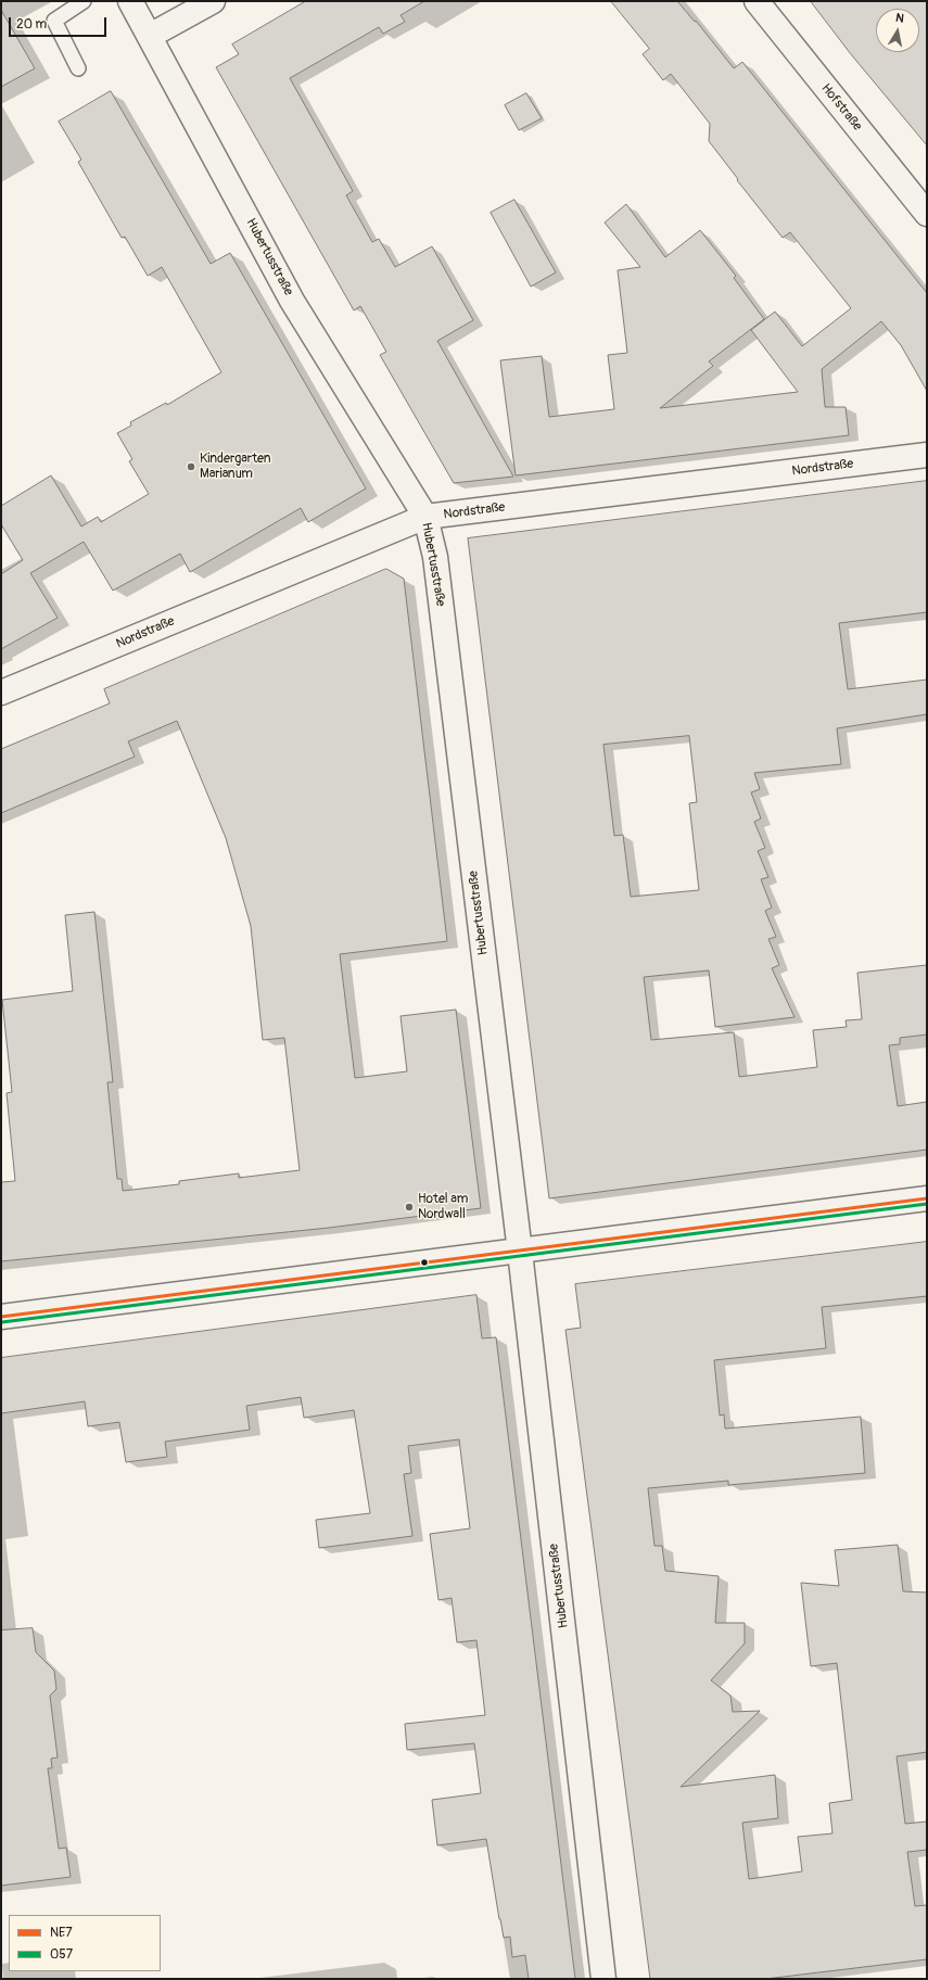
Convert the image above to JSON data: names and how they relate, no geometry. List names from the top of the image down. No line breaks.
{"streets":{"street":["Hofstraße","Hubertusstraße","Nordstraße"]},"crossings":[["Hubertusstraße","Nordstraße"]],"places":["Kindergarten Marianum","Hotel am Nordwall"],"lines":["transit line NE7","transit line 057"],"legend":["NE7","057"],"scale_bar":"20 m","north":"top"}
